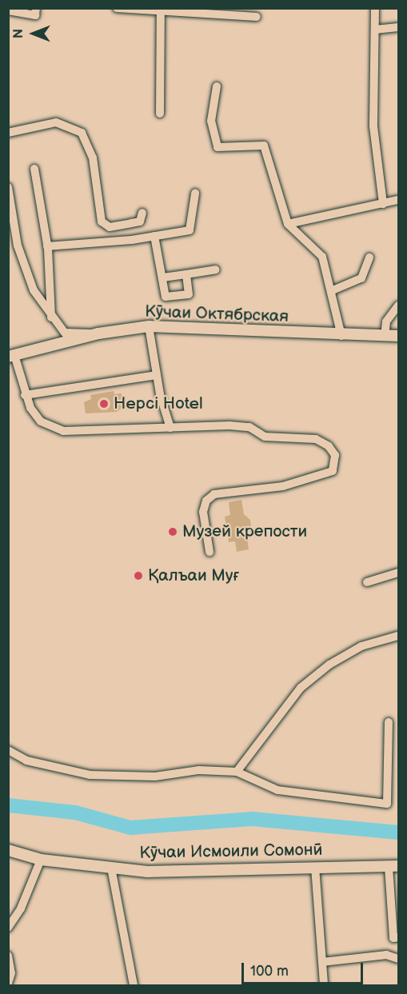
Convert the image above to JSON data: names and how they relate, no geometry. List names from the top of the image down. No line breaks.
{"streets":{"main road":["Кӯчаи Октябрская","Кӯчаи Исмоили Сомонӣ"]},"places":["Hepci Hotel","Музей крепости","Қалъаи Муғ"],"scale_bar":"100 m","north":"left"}
